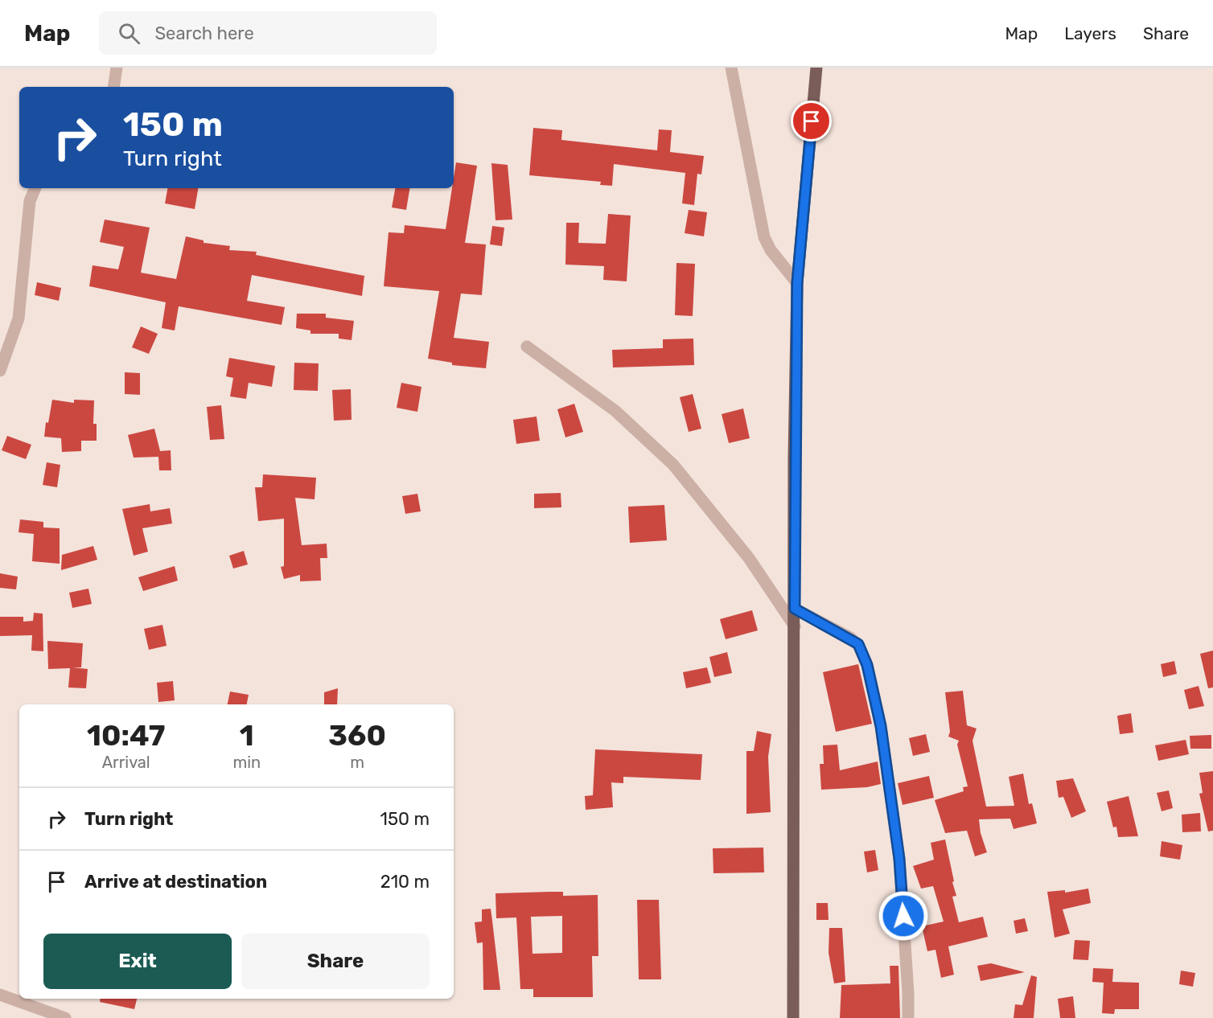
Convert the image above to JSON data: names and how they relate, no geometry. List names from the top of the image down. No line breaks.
{"page":{"header":"Map","search":"Search here","nav":["Map","Layers","Share"],"turn":["150 m","Turn right"],"eta":["10:47","Arrival","1","min","360","m"],"list":[{"name":"Turn right","value":"150 m"},{"name":"Arrive at destination","value":"210 m"}],"buttons":["Exit","Share"]}}
